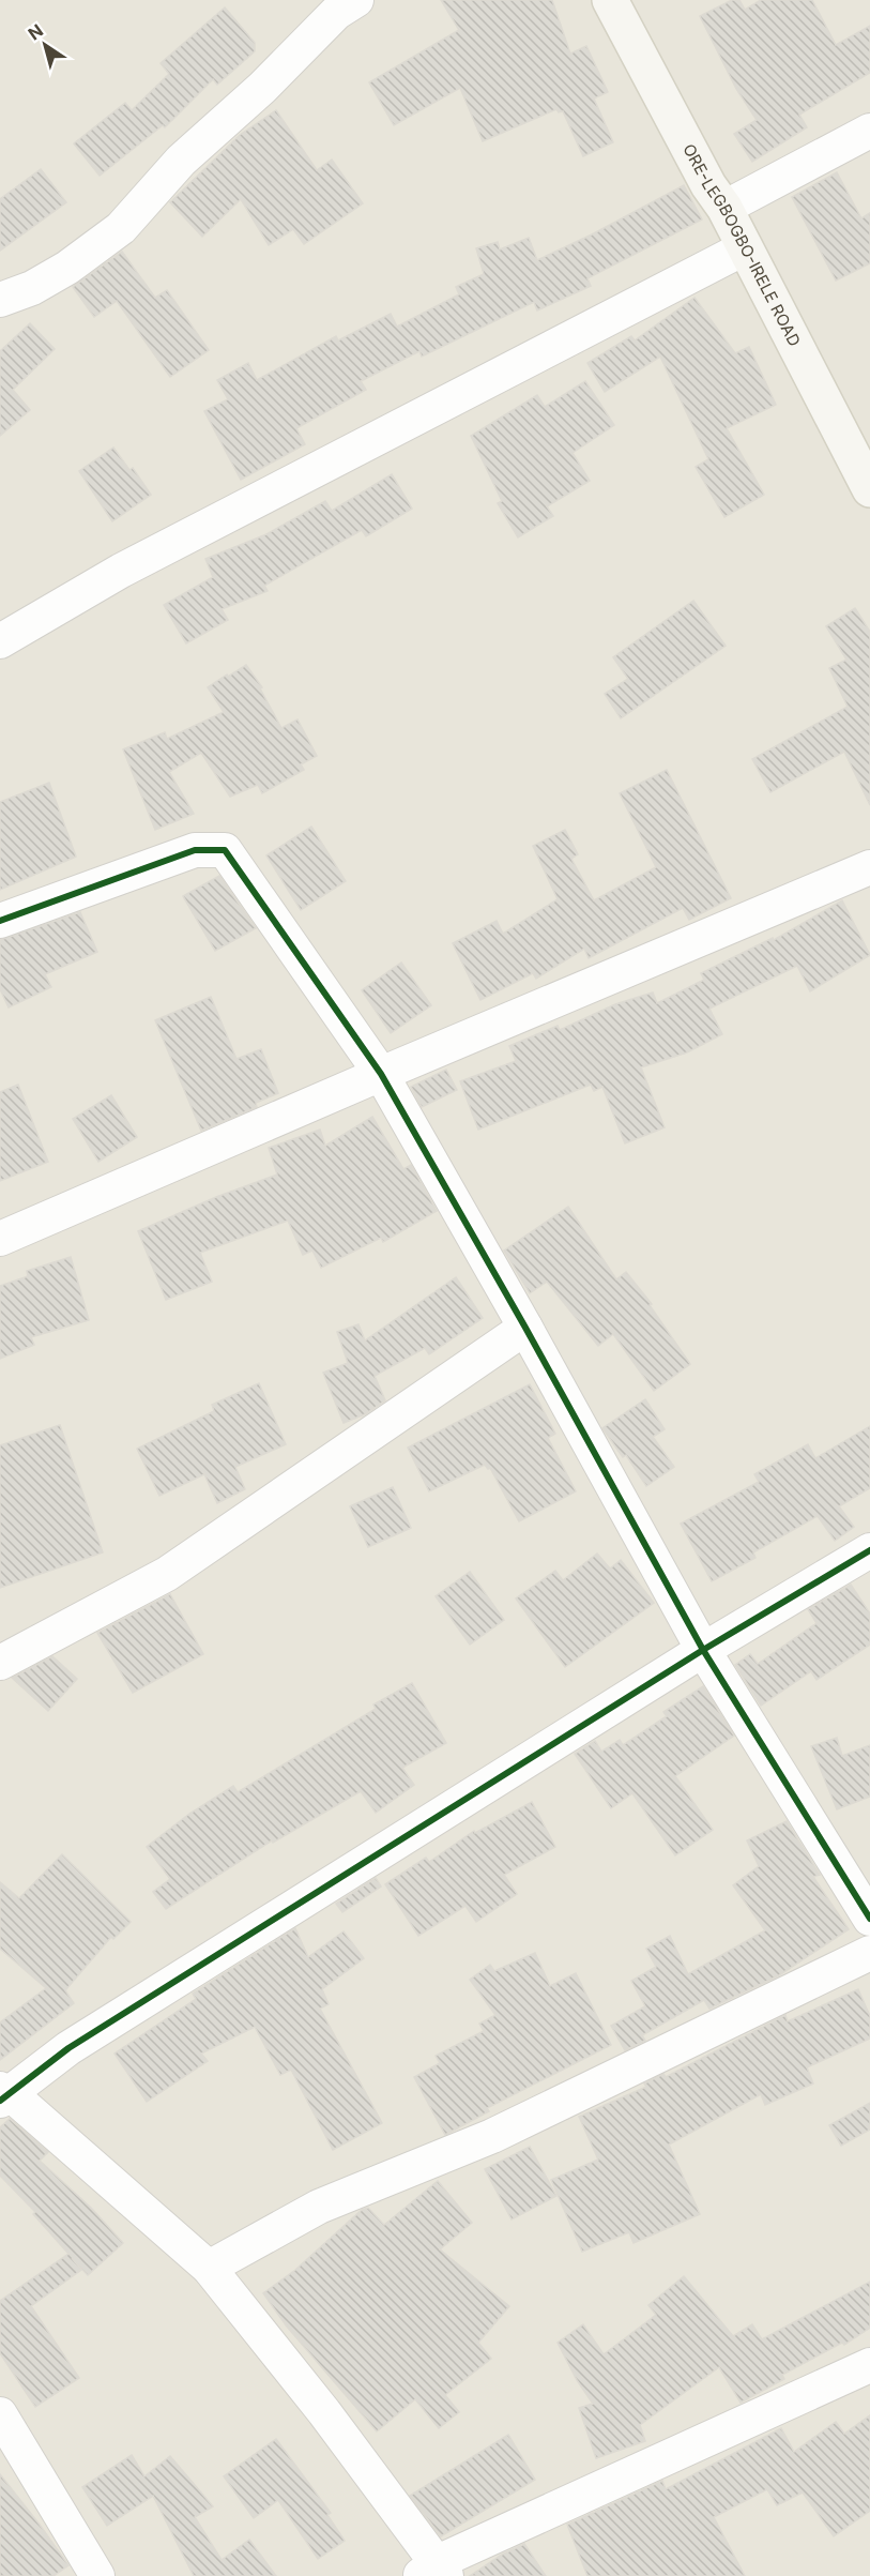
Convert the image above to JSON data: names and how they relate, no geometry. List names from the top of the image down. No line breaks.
{"streets":{"main road":["ORE-LEGBOGBO-IRELE ROAD"]},"north":"top left"}
